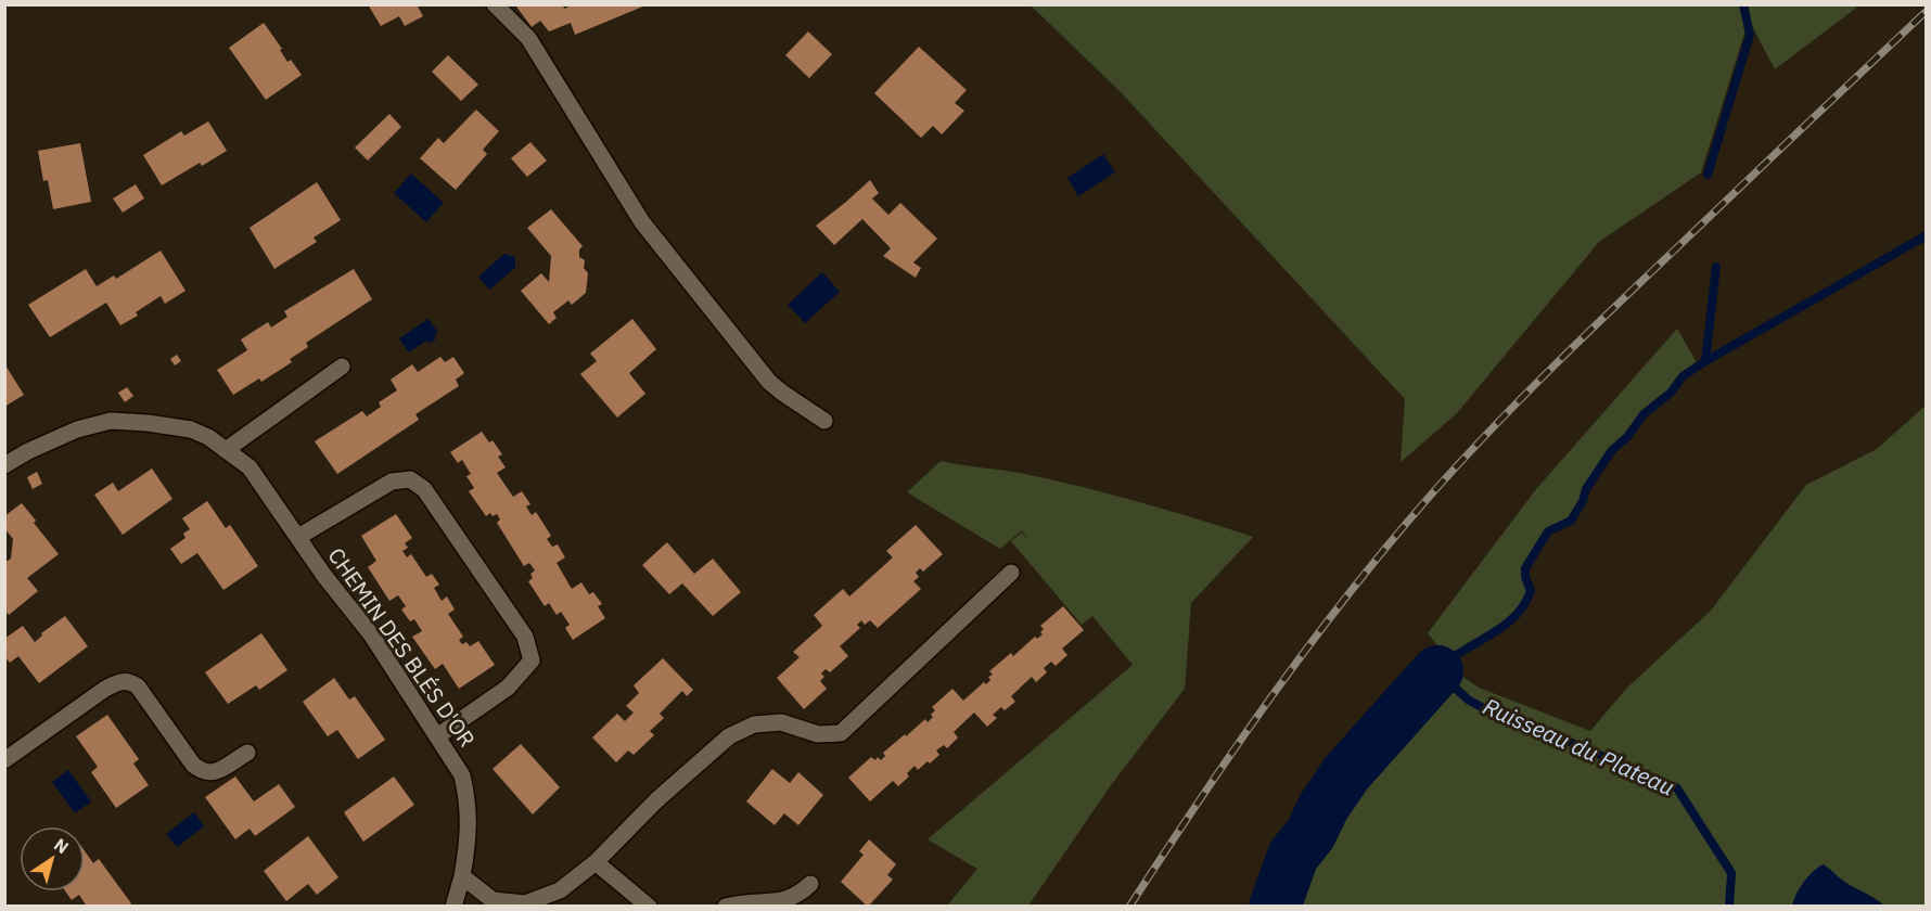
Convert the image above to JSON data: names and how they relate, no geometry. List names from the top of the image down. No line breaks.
{"streets":{"street":["CHEMIN DES BLÉS D'OR"]},"water":["Ruisseau du Plateau"],"north":"top right"}
